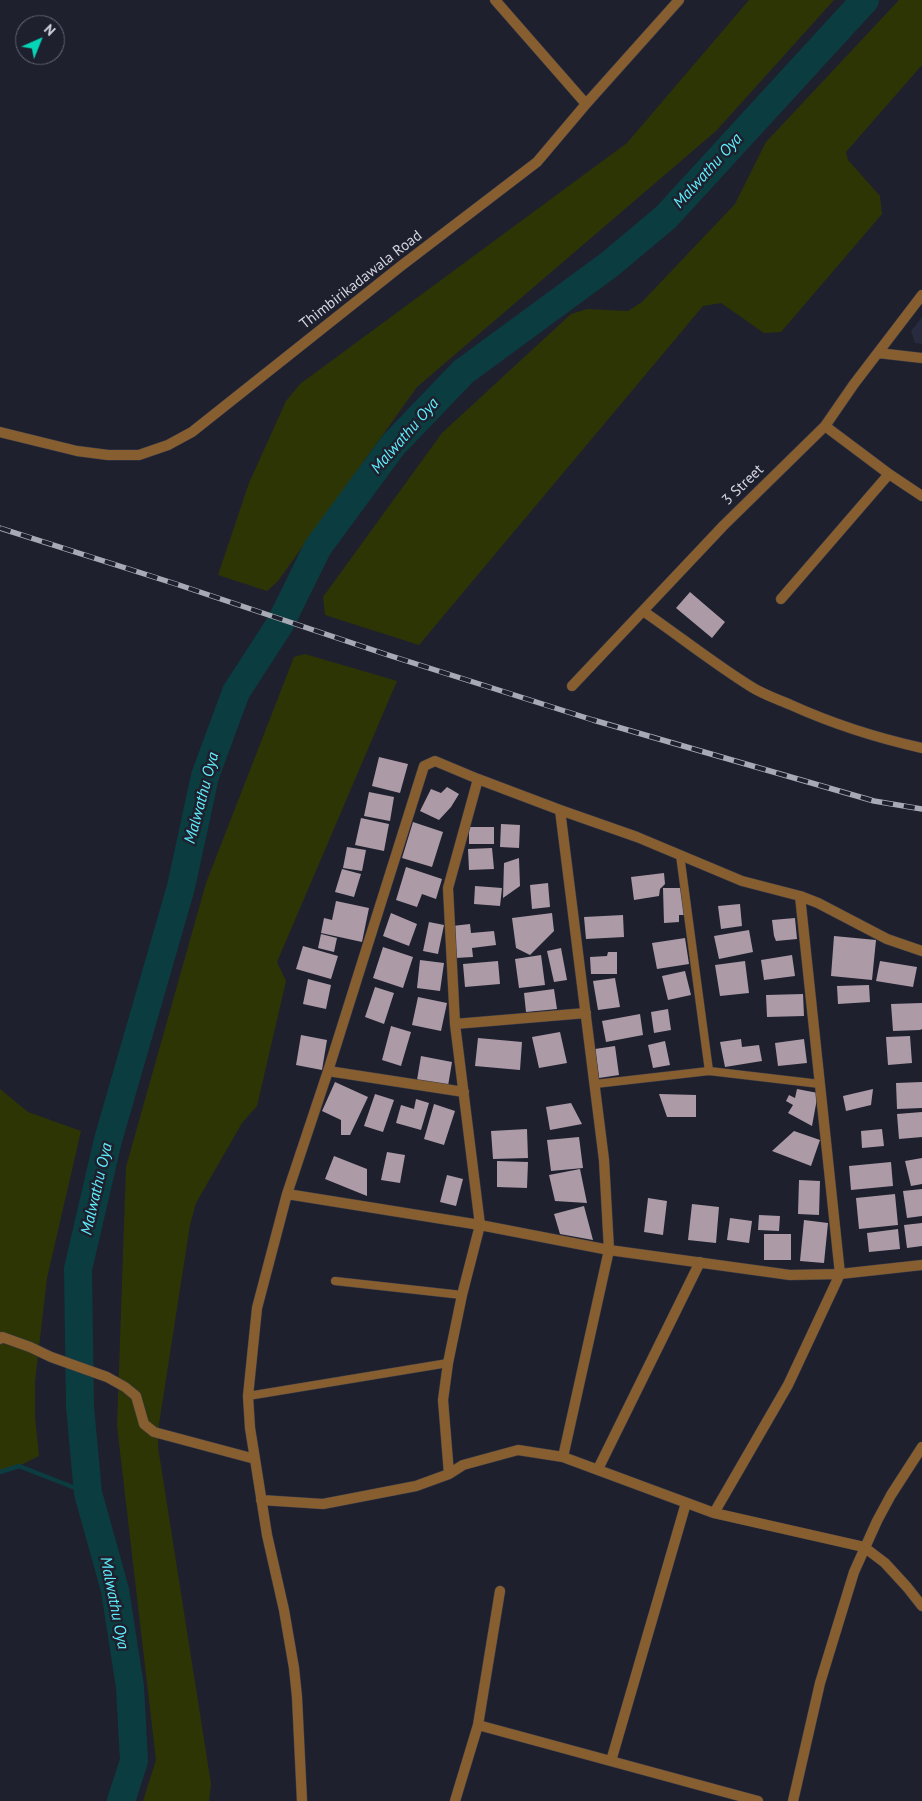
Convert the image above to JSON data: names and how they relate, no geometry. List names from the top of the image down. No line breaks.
{"streets":{"street":["Thimbirikadawala Road","3 Street"]},"water":["Malwathu Oya"],"north":"top right"}
